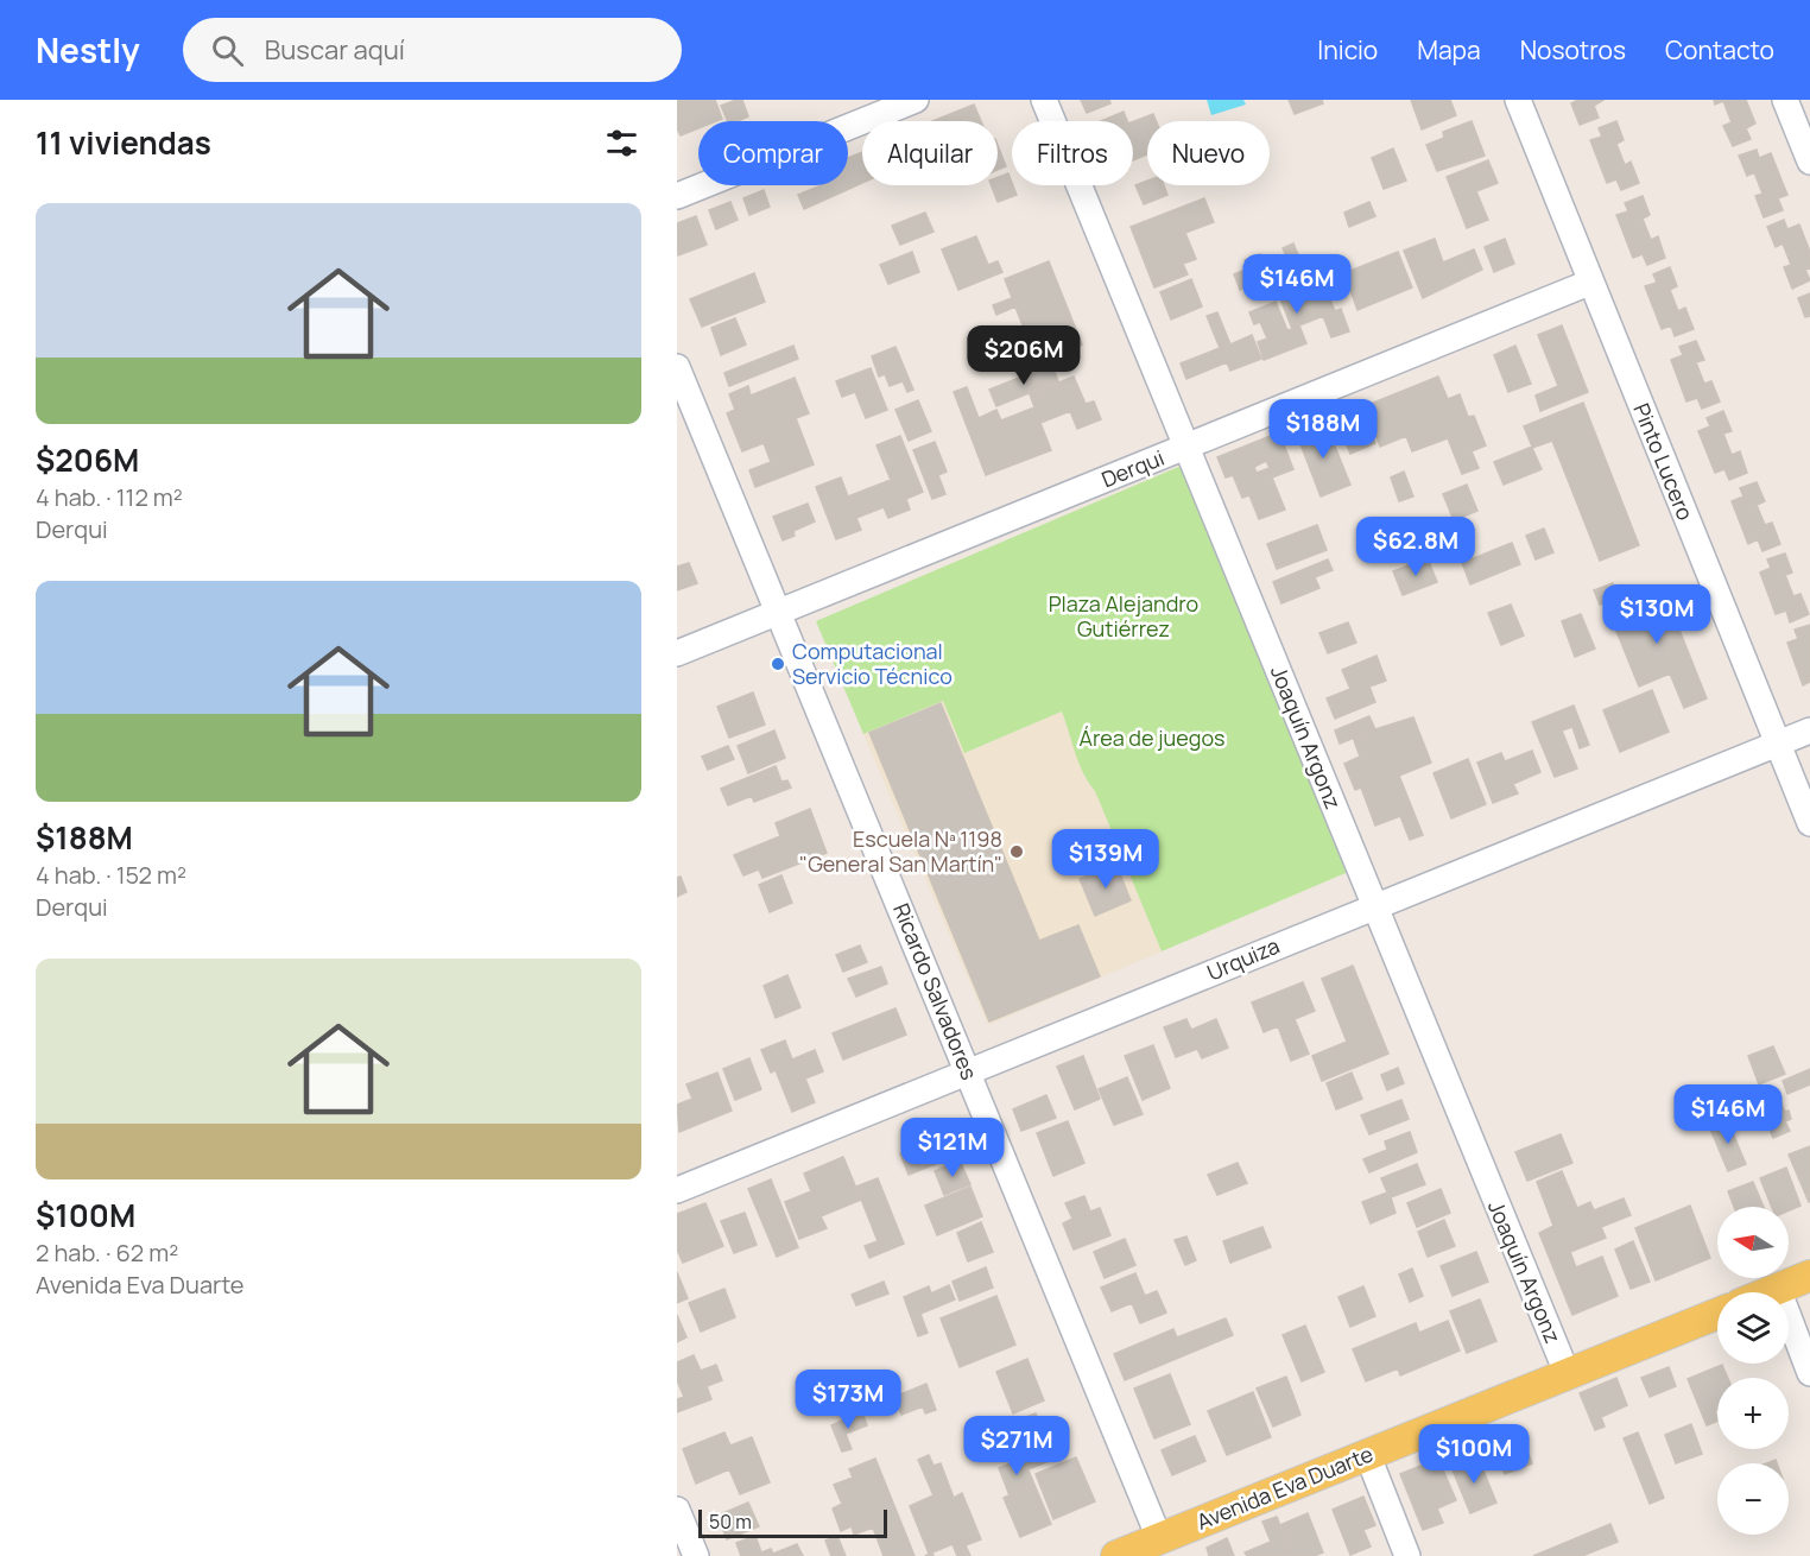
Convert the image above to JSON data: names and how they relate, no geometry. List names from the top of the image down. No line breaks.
{"streets":{"main road":["Avenida Eva Duarte"],"street":["Pinto Lucero","Derqui","Joaquín Argonz","Urquiza","Ricardo Salvadores"]},"crossings":[["Pinto Lucero","Derqui"],["Pinto Lucero","Urquiza"],["Derqui","Joaquín Argonz"],["Derqui","Ricardo Salvadores"],["Joaquín Argonz","Urquiza"],["Joaquín Argonz","Avenida Eva Duarte"],["Urquiza","Ricardo Salvadores"],["Ricardo Salvadores","Avenida Eva Duarte"]],"parks":["Plaza Alejandro Gutiérrez","Área de juegos"],"places":["Computacional Servicio Técnico","Escuela Nª 1198 \"General San Martín\""],"scale_bar":"50 m","north":"left","page":{"header":"Nestly","search":"Buscar aquí","nav":["Inicio","Mapa","Nosotros","Contacto"],"heading":"11 viviendas","chip":["Comprar","Alquilar","Filtros","Nuevo"],"list":[{"name":"$206M","note":"4 hab. · 112 m² · Derqui"},{"name":"$188M","note":"4 hab. · 152 m² · Derqui"},{"name":"$100M","note":"2 hab. · 62 m² · Avenida Eva Duarte"}],"price":["$146M","$206M","$188M","$62.8M","$130M","$139M","$146M","$121M","$173M","$271M","$100M"],"map_buttons":["+","−"],"scale":"50 m"}}
